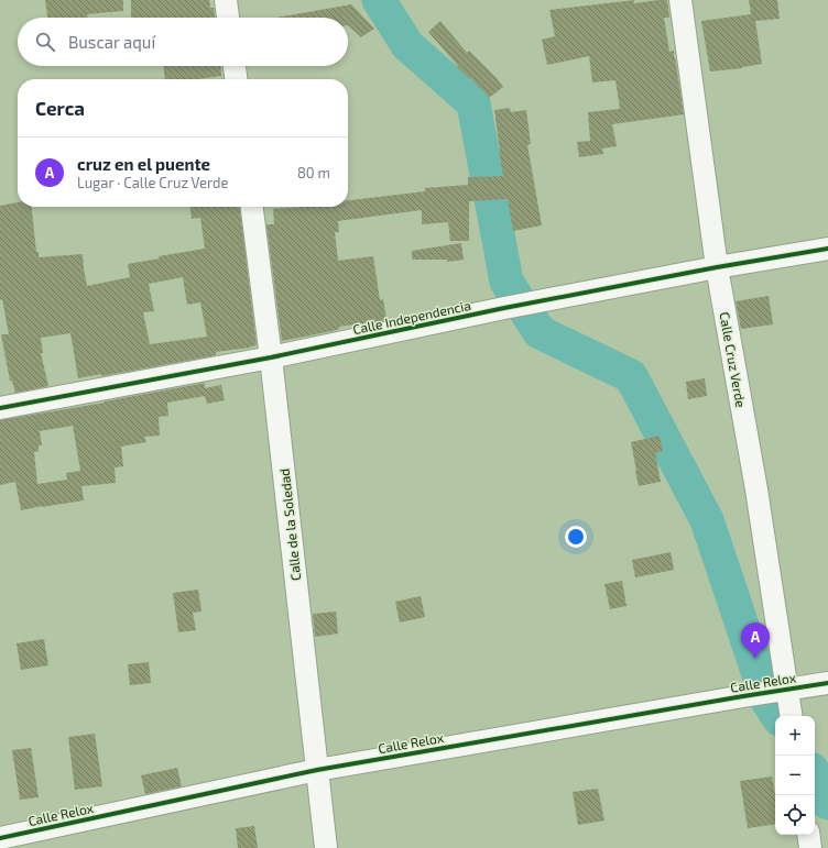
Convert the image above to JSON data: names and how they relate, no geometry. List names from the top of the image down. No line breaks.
{"streets":{"street":["Calle Independencia","Calle Cruz Verde","Calle de la Soledad","Calle Relox"]},"crossings":[["Calle Independencia","Calle Cruz Verde"],["Calle Independencia","Calle de la Soledad"],["Calle Cruz Verde","Calle Relox"],["Calle de la Soledad","Calle Relox"]],"page":{"search":"Buscar aquí","heading":"Cerca","list":[{"mark":"A","name":"cruz en el puente","note":"Lugar · Calle Cruz Verde","value":"80 m"}],"pins":"A","map_buttons":["+","−"]}}
